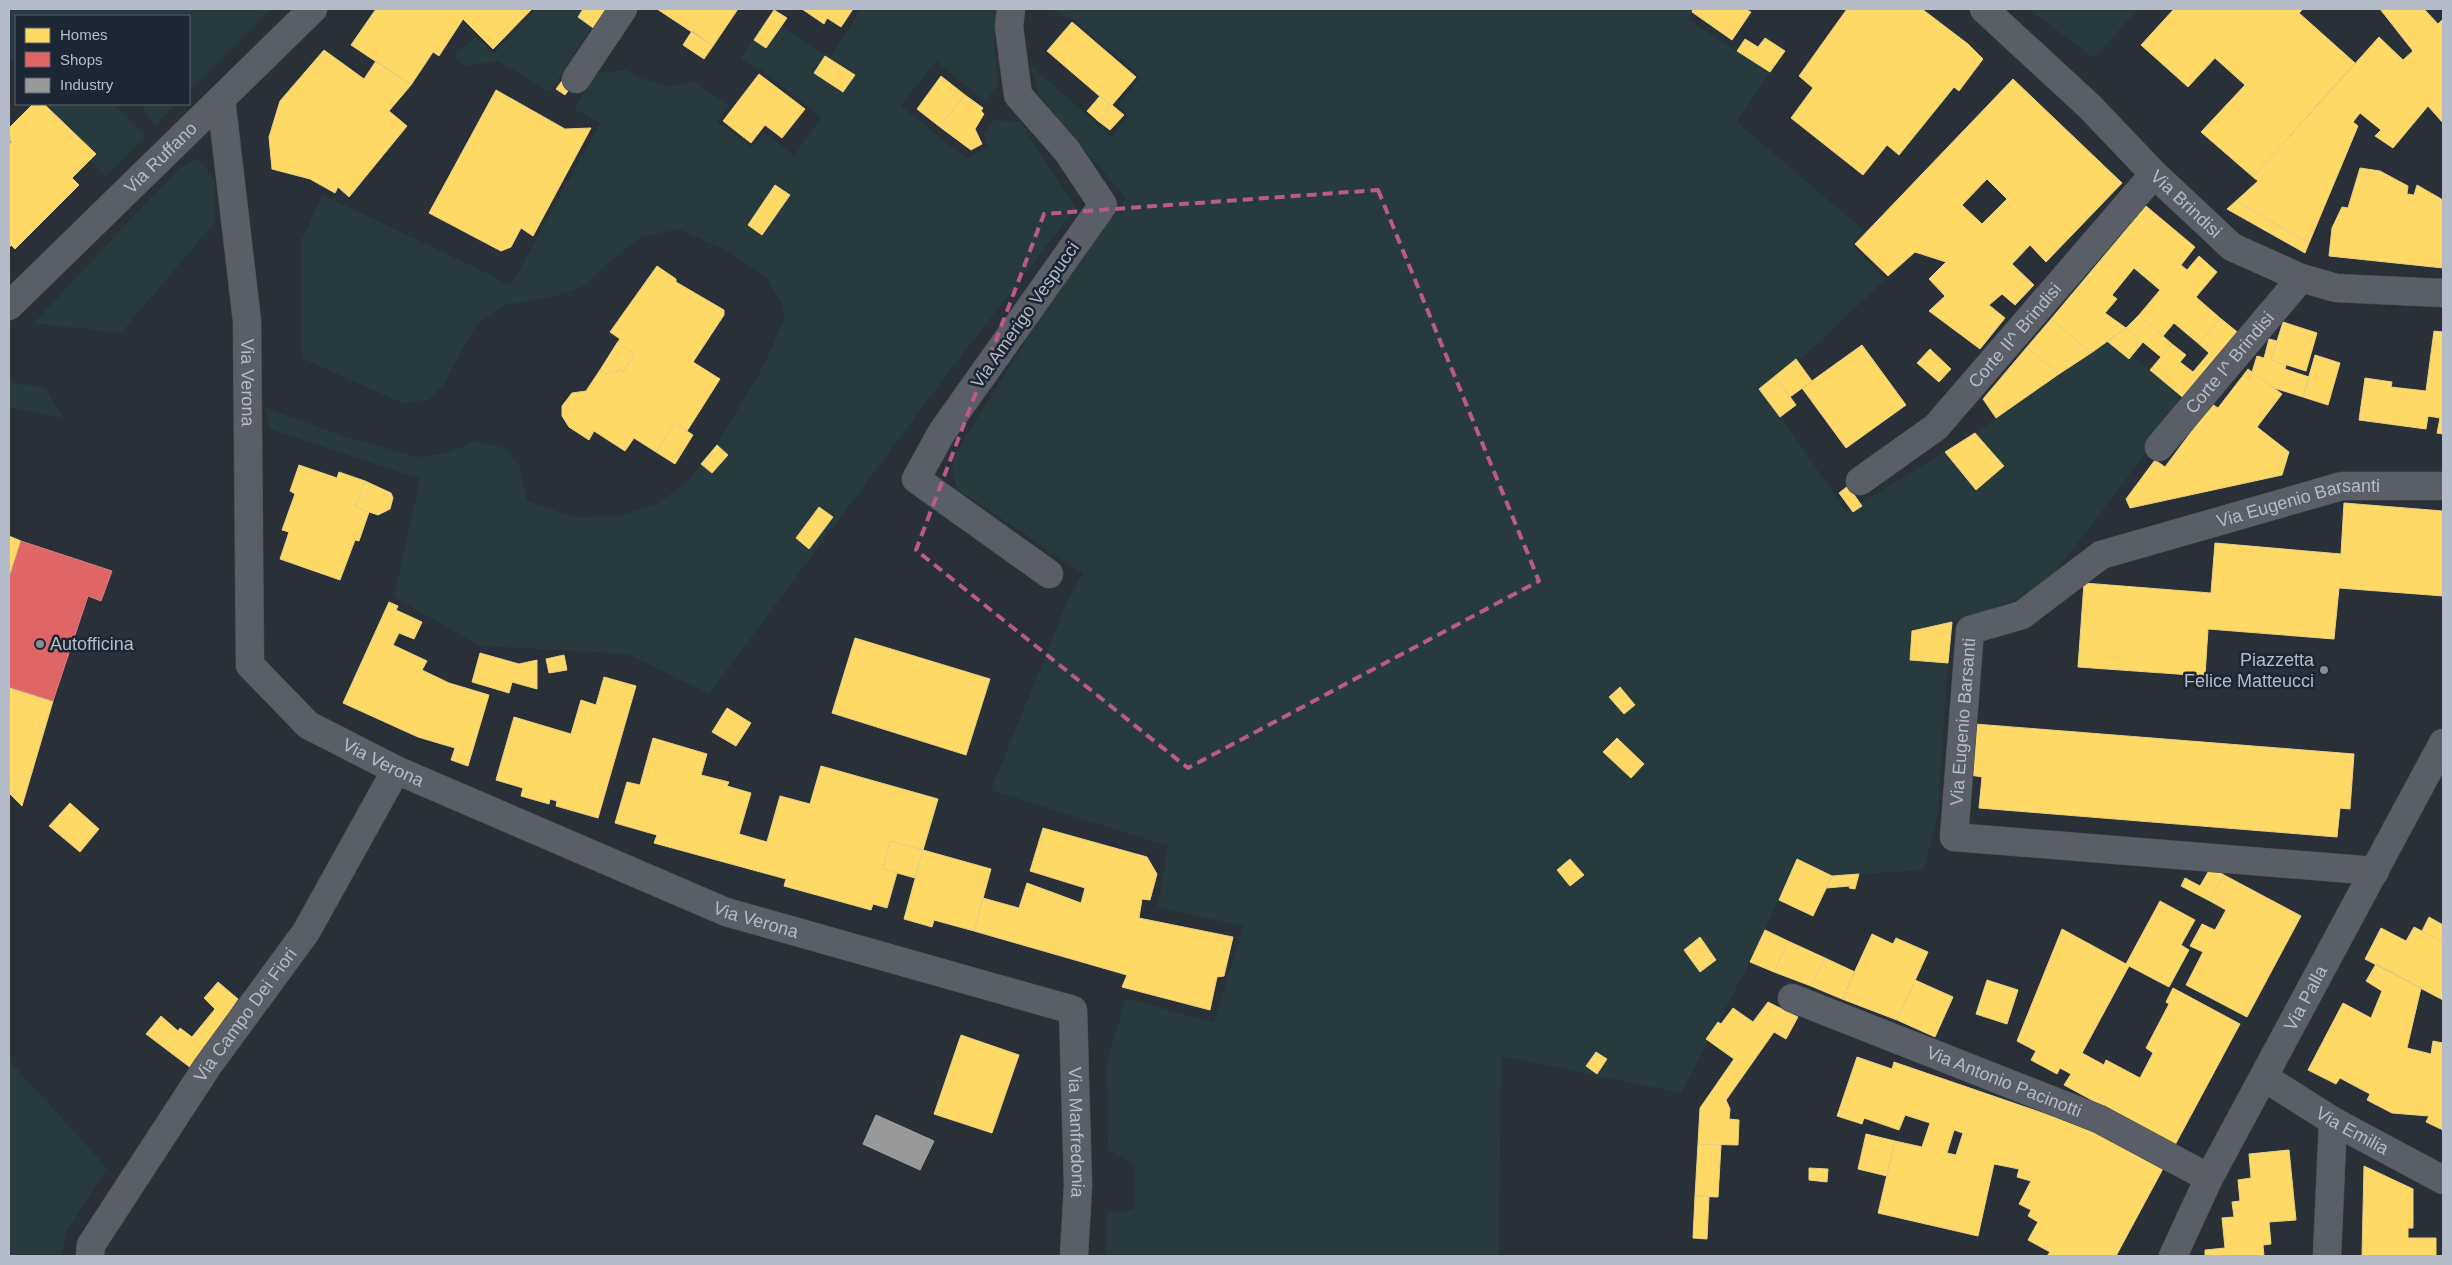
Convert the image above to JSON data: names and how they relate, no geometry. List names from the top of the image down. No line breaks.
{"streets":{"street":["Via Ruffano","Via Brindisi","Via Amerigo Vespucci","Corte II^ Brindisi","Corte I^ Brindisi","Via Verona","Via Eugenio Barsanti","Via Palla","Via Campo Dei Fiori","Via Antonio Pacinotti","Via Emilia","Via Manfredonia"]},"crossings":[["Via Ruffano","Via Verona"],["Via Brindisi","Corte II^ Brindisi"],["Via Brindisi","Corte I^ Brindisi"],["Via Verona","Via Campo Dei Fiori"],["Via Verona","Via Manfredonia"],["Via Eugenio Barsanti","Via Palla"],["Via Palla","Via Antonio Pacinotti"],["Via Palla","Via Emilia"]],"places":["Autofficina","Piazzetta Felice Matteucci"],"legend":["Homes","Shops","Industry"]}
